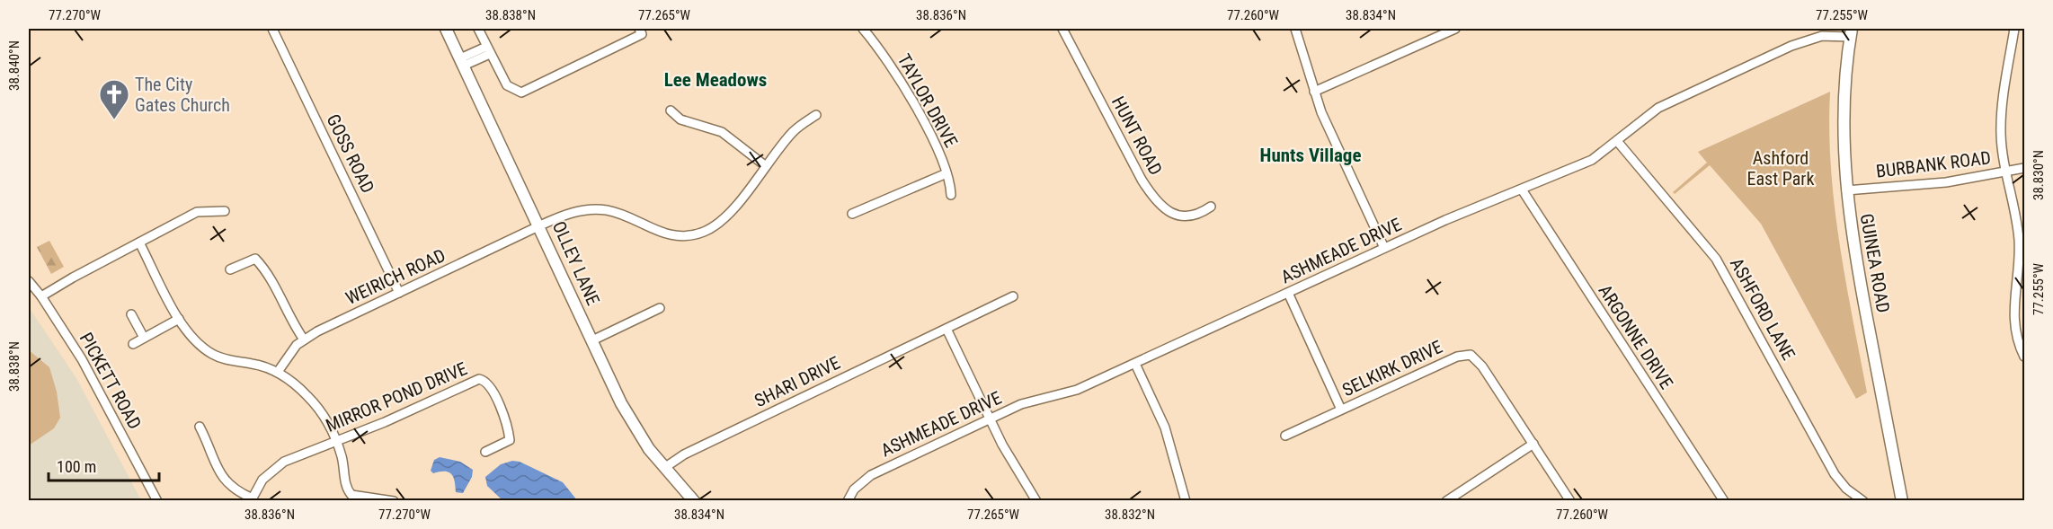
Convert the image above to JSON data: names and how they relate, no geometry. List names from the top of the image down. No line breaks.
{"streets":{"main road":["OLLEY LANE","GUINEA ROAD"],"street":["TAYLOR DRIVE","HUNT ROAD","GOSS ROAD","BURBANK ROAD","ASHMEADE DRIVE","WEIRICH ROAD","ASHFORD LANE","ARGONNE DRIVE","SELKIRK DRIVE","PICKETT ROAD","SHARI DRIVE","MIRROR POND DRIVE"]},"crossings":[["GOSS ROAD","WEIRICH ROAD"],["BURBANK ROAD","GUINEA ROAD"],["ASHMEADE DRIVE","GUINEA ROAD"],["ASHMEADE DRIVE","ASHFORD LANE"],["ASHMEADE DRIVE","ARGONNE DRIVE"],["OLLEY LANE","WEIRICH ROAD"],["OLLEY LANE","SHARI DRIVE"]],"districts":["Lee Meadows","Hunts Village"],"parks":["Ashford East Park"],"places":{"church":["The City Gates Church"]},"scale_bar":"100 m","coordinates":["77.270°W","38.838°N","77.265°W","38.836°N","77.260°W","38.834°N","77.255°W","38.840°N","38.830°N","38.832°N"]}
